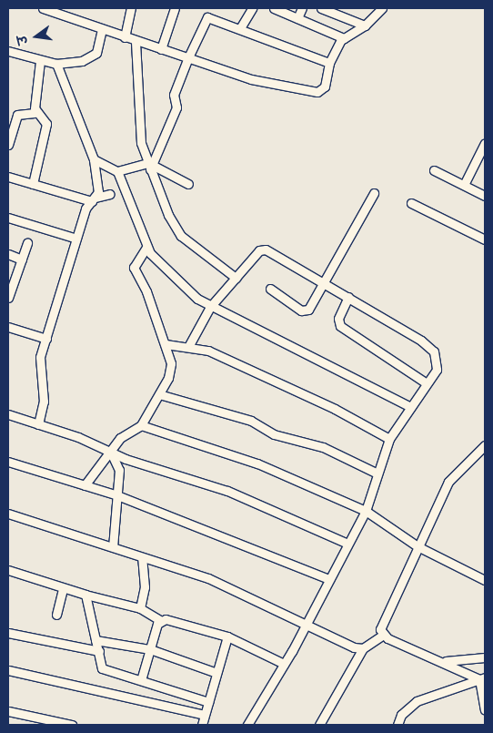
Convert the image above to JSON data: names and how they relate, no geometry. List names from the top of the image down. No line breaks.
{"north":"left"}
